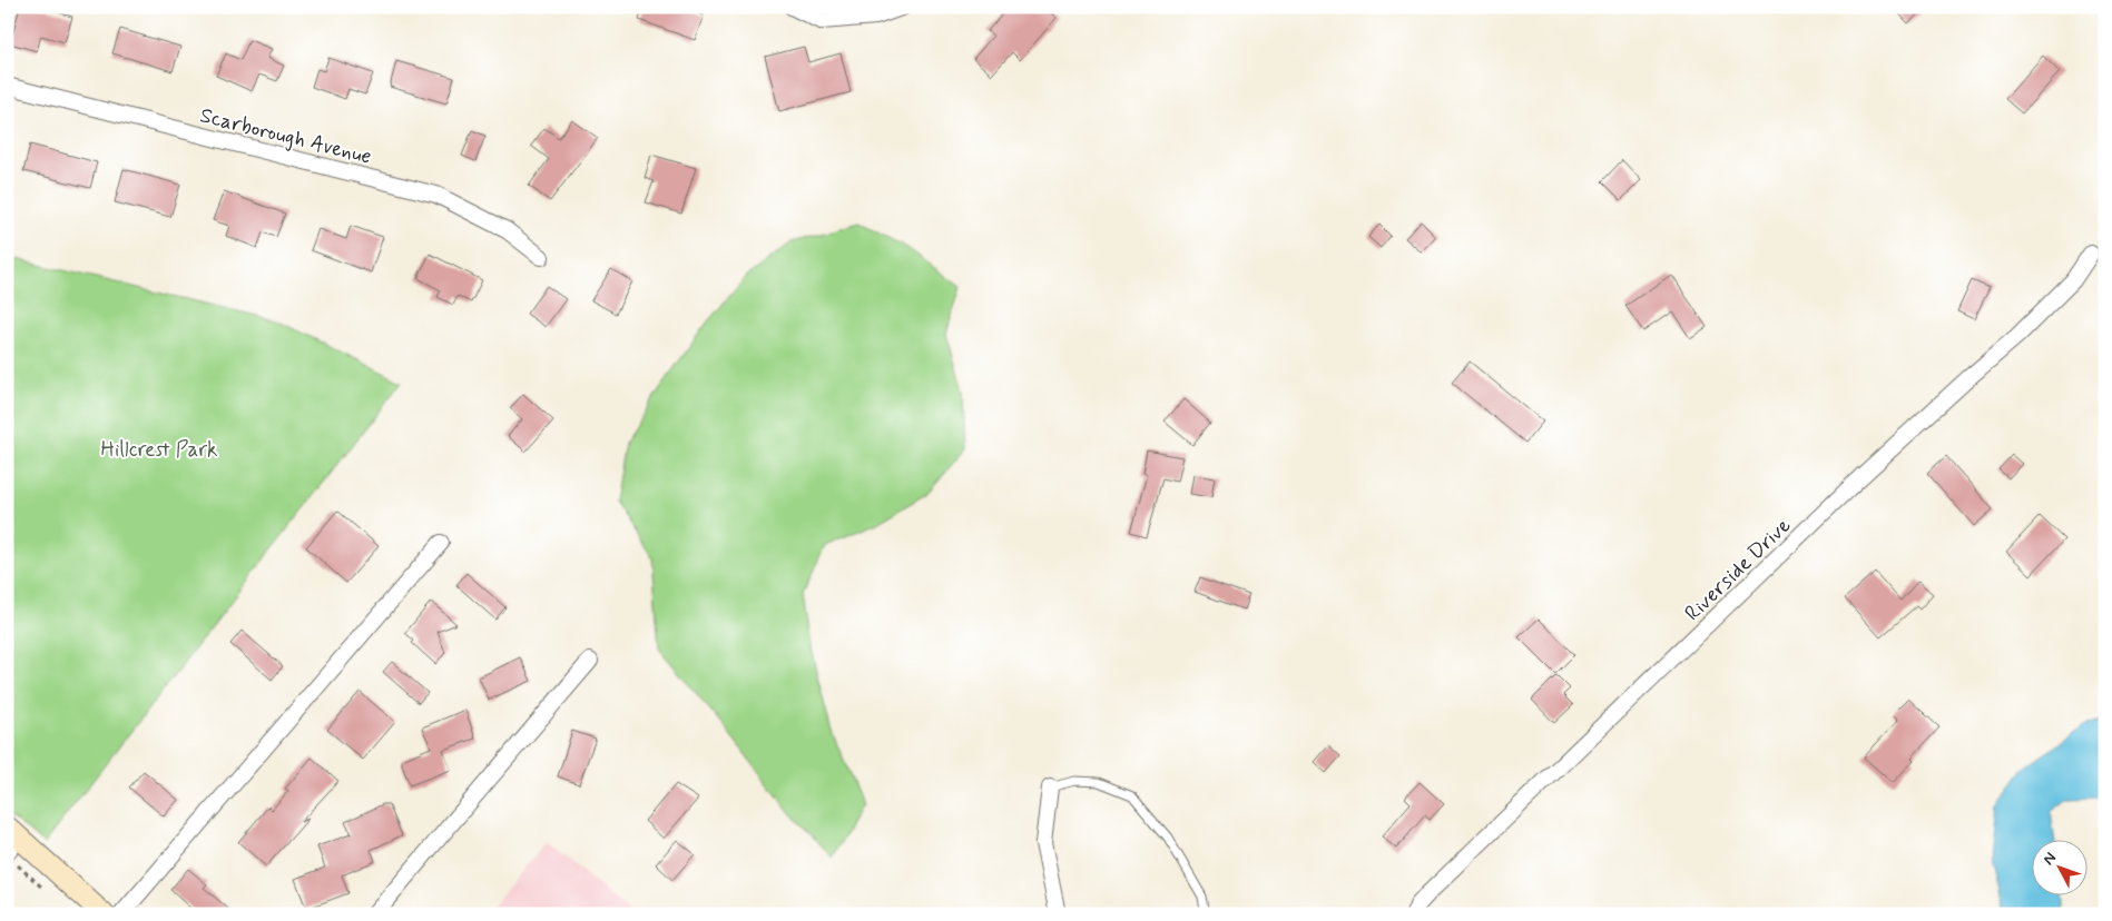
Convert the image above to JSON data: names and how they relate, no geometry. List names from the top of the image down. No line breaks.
{"streets":{"street":["Scarborough Avenue","Riverside Drive"]},"parks":["Hillcrest Park"],"north":"top left"}
